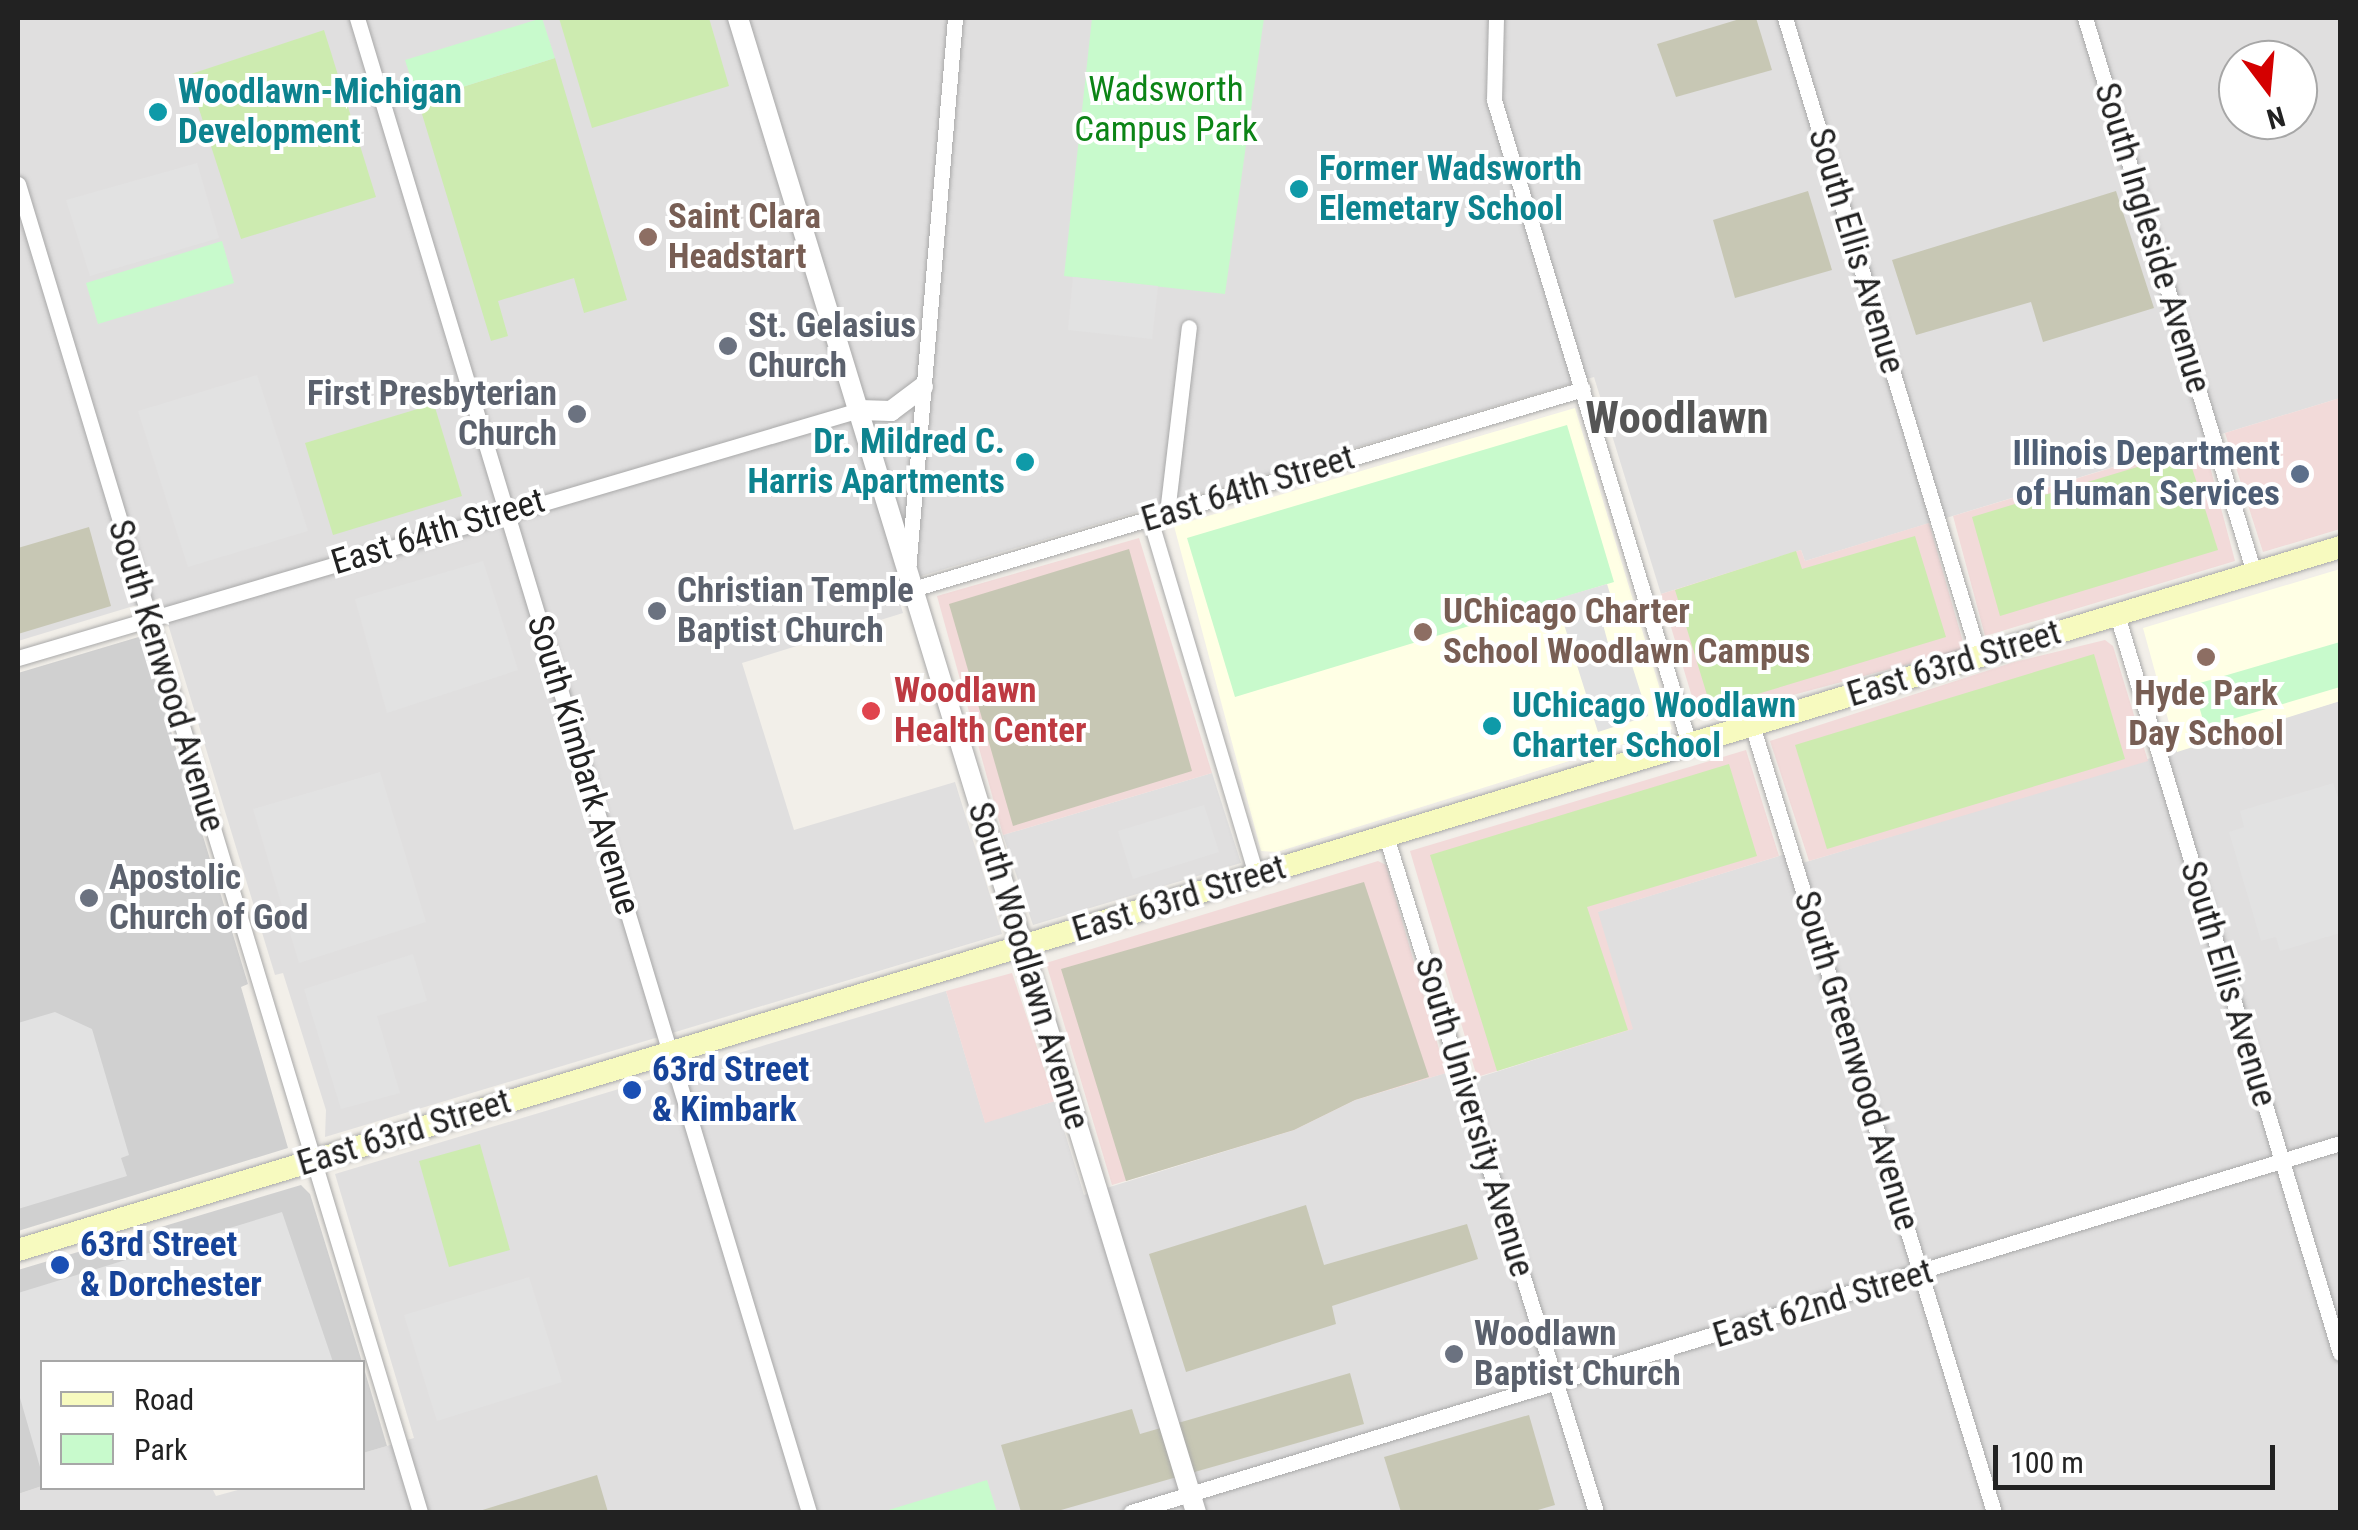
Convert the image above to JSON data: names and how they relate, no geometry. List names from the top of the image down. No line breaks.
{"streets":{"main road":["East 63rd Street"],"street":["South Ingleside Avenue","South Ellis Avenue","East 64th Street","South Kenwood Avenue","South Kimbark Avenue","South Woodlawn Avenue","South Greenwood Avenue","South University Avenue","East 62nd Street"]},"crossings":[["South Ingleside Avenue","East 63rd Street"],["South Ellis Avenue","East 63rd Street"],["South Ellis Avenue","East 62nd Street"],["East 64th Street","South Kenwood Avenue"],["East 64th Street","South Kimbark Avenue"],["East 64th Street","South Woodlawn Avenue"],["East 63rd Street","South Kenwood Avenue"],["East 63rd Street","South Kimbark Avenue"],["East 63rd Street","South Woodlawn Avenue"],["East 63rd Street","South Greenwood Avenue"],["East 63rd Street","South University Avenue"],["South Woodlawn Avenue","East 62nd Street"],["South Greenwood Avenue","East 62nd Street"],["South University Avenue","East 62nd Street"]],"districts":["Woodlawn"],"parks":["Wadsworth Campus Park"],"places":["Woodlawn-Michigan Development","Former Wadsworth Elemetary School","Saint Clara Headstart","St. Gelasius Church","First Presbyterian Church","Dr. Mildred C. Harris Apartments","Illinois Department of Human Services","Christian Temple Baptist Church","UChicago Charter School Woodlawn Campus","Hyde Park Day School","Woodlawn Health Center","UChicago Woodlawn Charter School","Apostolic Church of God","63rd Street & Kimbark","63rd Street & Dorchester","Woodlawn Baptist Church"],"legend":["Road","Park"],"scale_bar":"100 m","north":"bottom"}
